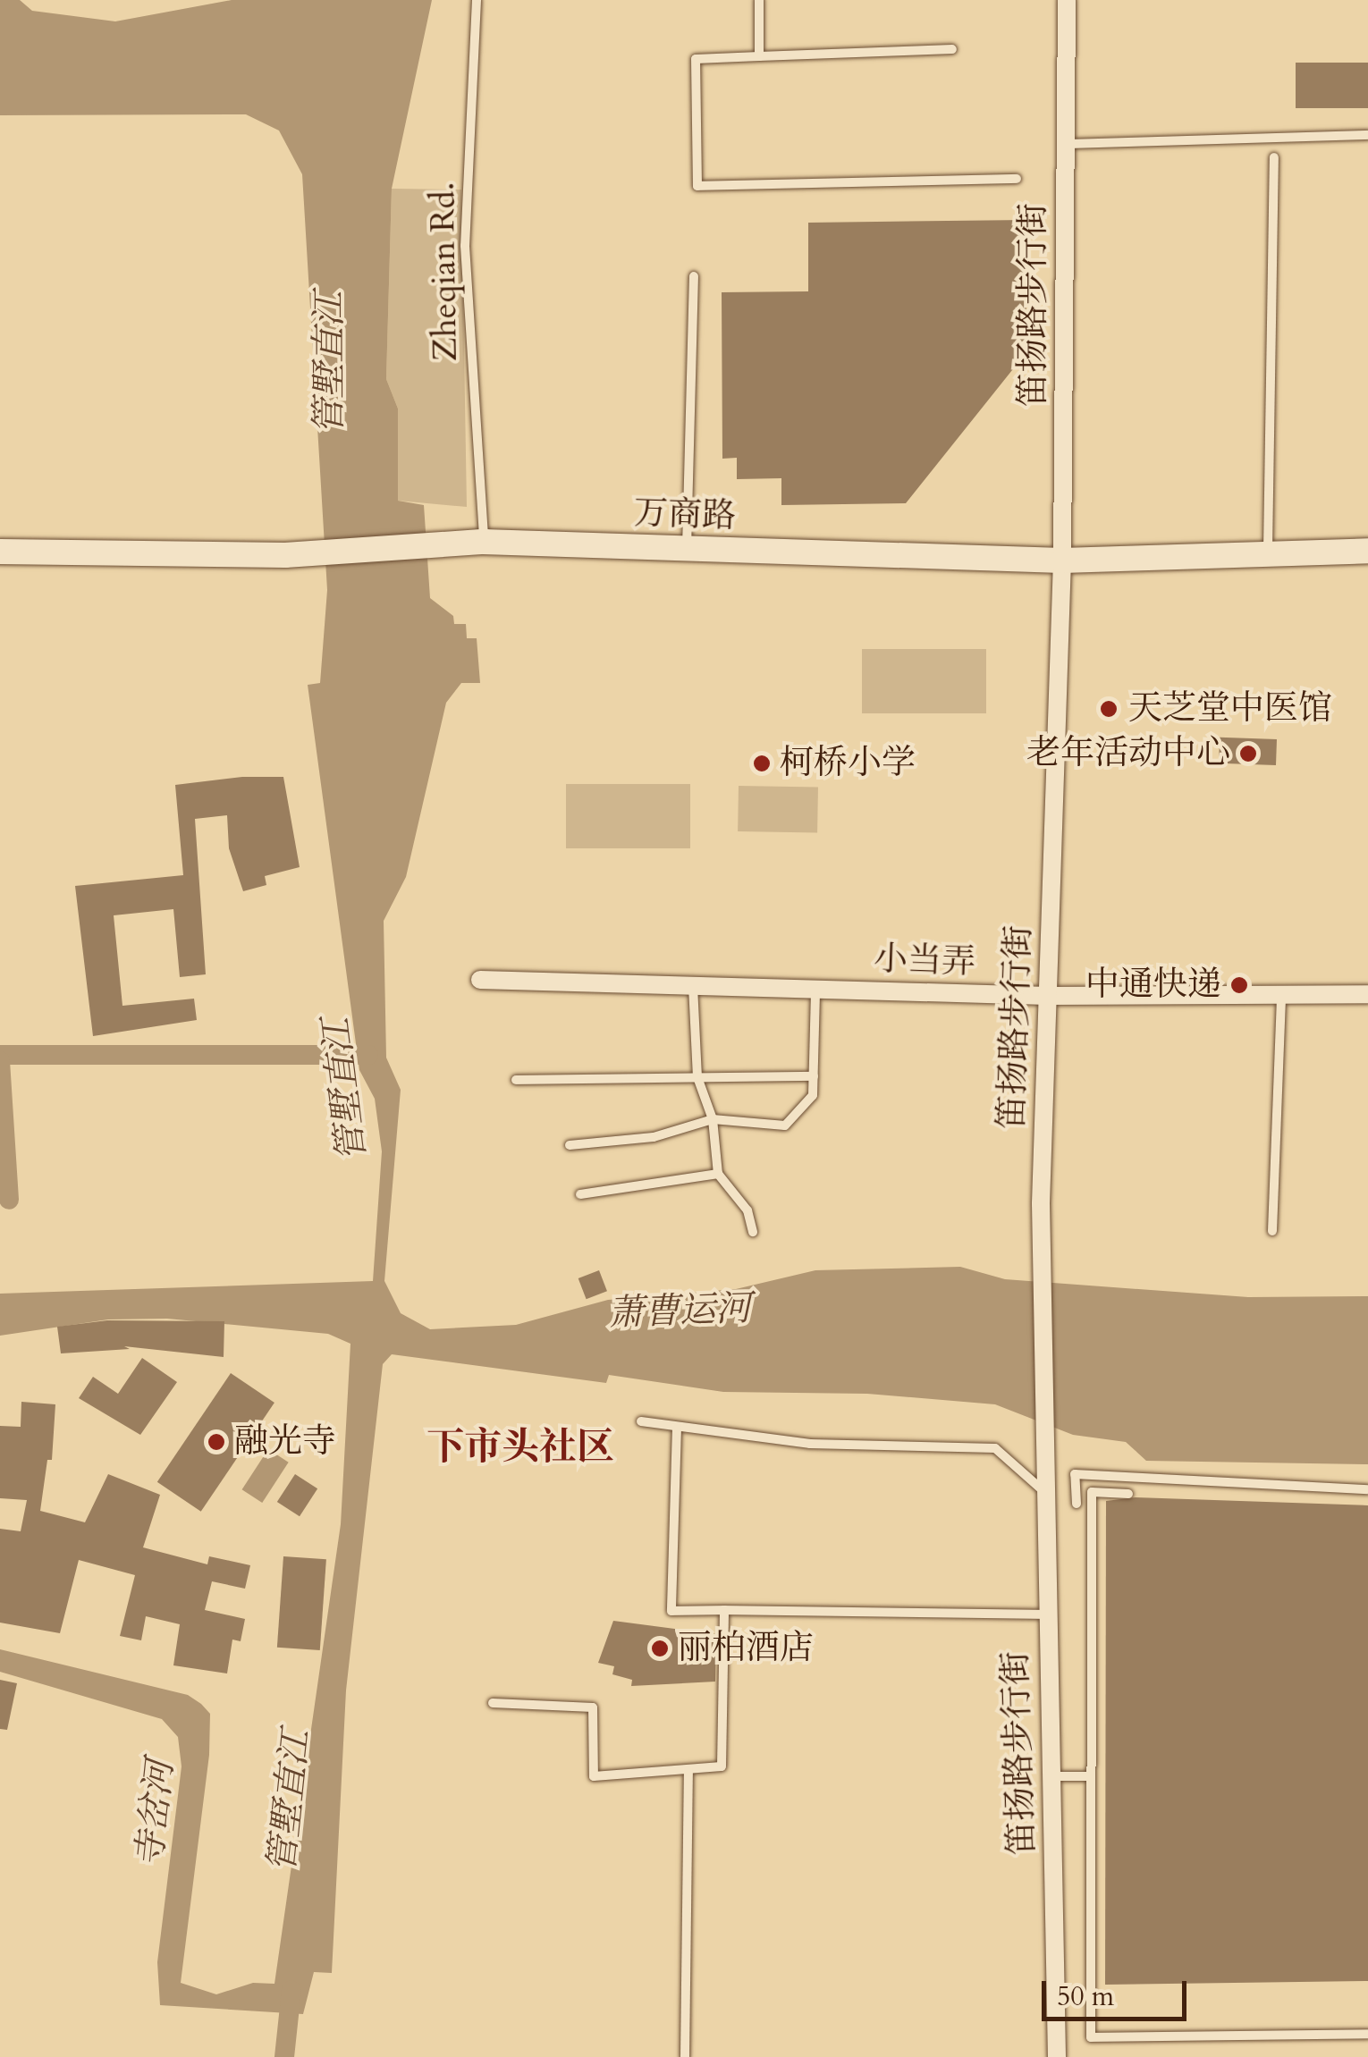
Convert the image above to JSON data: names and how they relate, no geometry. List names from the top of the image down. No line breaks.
{"streets":{"street":["笛扬路步行街","万商路","小当弄"],"lane":["Zheqian Rd."]},"crossings":[["Zheqian Rd.","万商路"],["笛扬路步行街","万商路"],["笛扬路步行街","小当弄"]],"districts":["下市头社区"],"water":["管墅直江","萧曹运河","寺岔河"],"places":["天芝堂中医馆","老年活动中心","柯桥小学","中通快递","融光寺","丽柏酒店"],"scale_bar":"50 m"}
